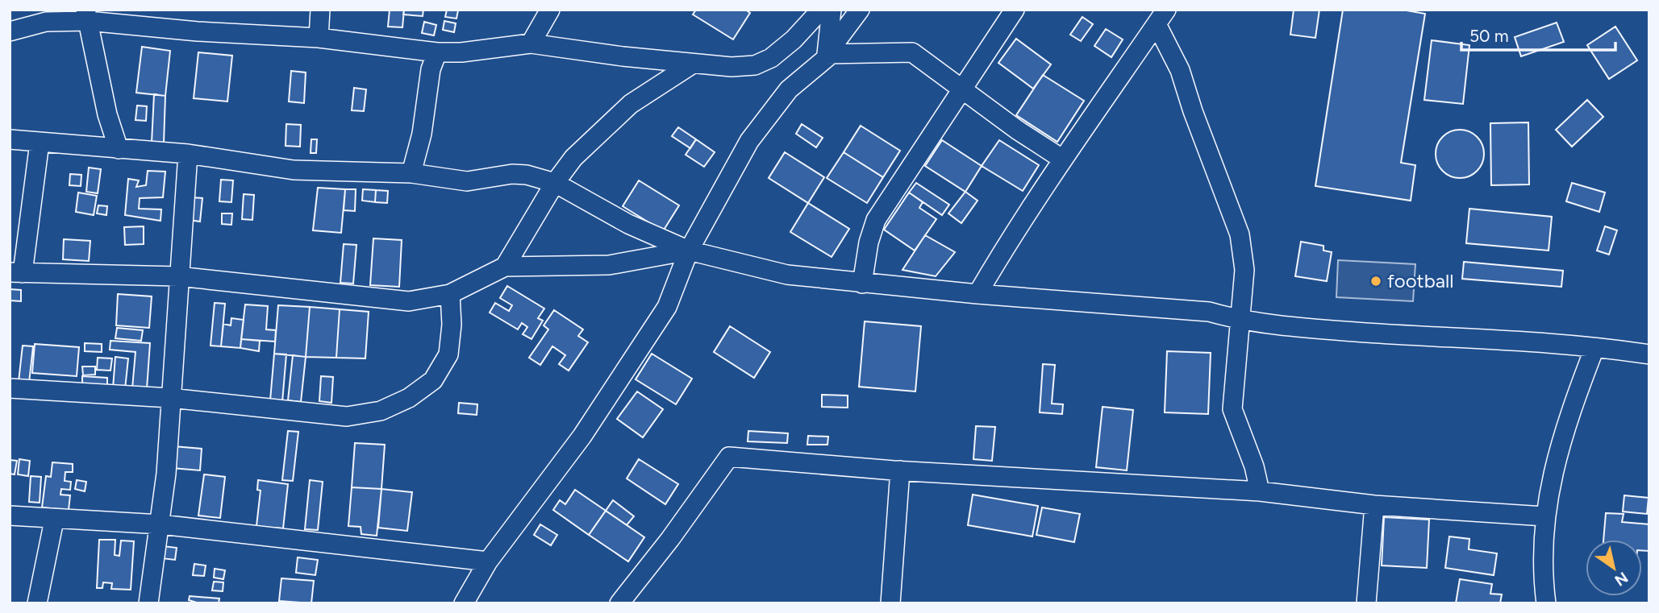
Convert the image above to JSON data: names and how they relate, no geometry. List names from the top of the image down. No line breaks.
{"places":["football"],"scale_bar":"50 m","north":"bottom right"}
